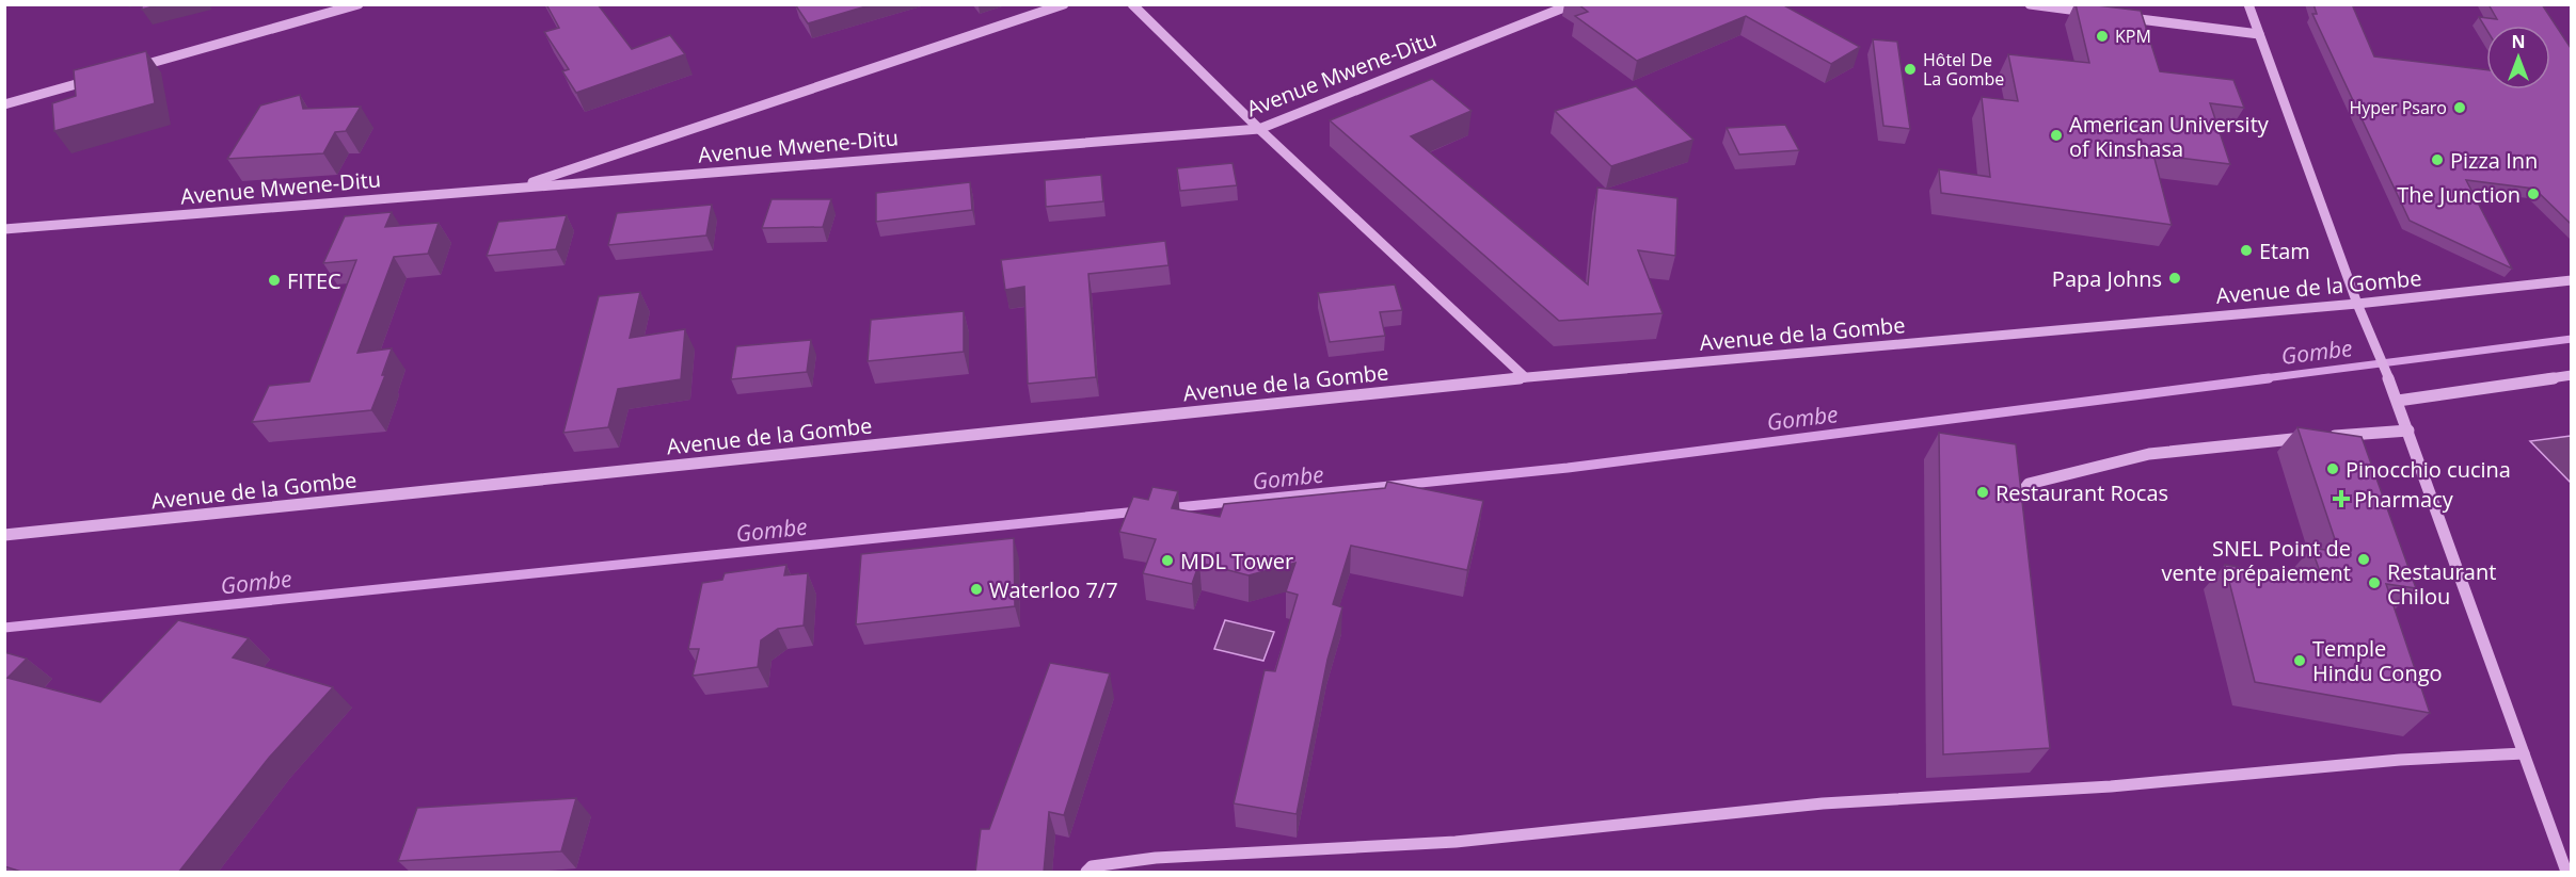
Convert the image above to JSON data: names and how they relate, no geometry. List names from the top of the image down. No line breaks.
{"streets":{"street":["Avenue Mwene-Ditu","Avenue de la Gombe"]},"water":["Gombe"],"places":{"other":["KPM","Hôtel De La Gombe","Hyper Psaro","American University of Kinshasa","Pizza Inn","The Junction","Etam","Papa Johns","FITEC","Pinocchio cucina","Restaurant Rocas","SNEL Point de vente prépaiement","MDL Tower","Restaurant Chilou","Waterloo 7/7","Temple Hindu Congo"],"health":["Pharmacy"]},"north":"top"}
